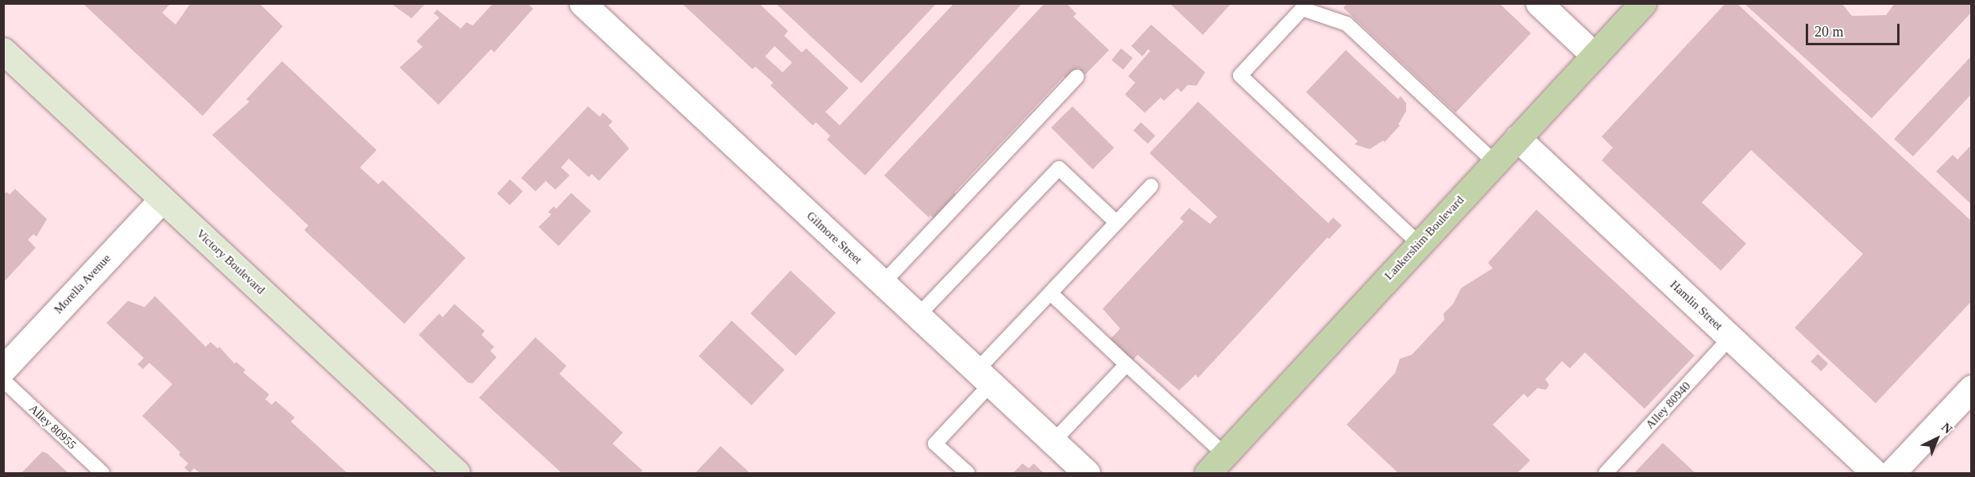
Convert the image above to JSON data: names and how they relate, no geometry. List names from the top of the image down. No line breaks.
{"streets":{"main road":["Lankershim Boulevard","Victory Boulevard"],"street":["Gilmore Street","Morella Avenue","Hamlin Street"],"lane":["Alley 80940","Alley 80955"]},"crossings":[["Lankershim Boulevard","Hamlin Street"],["Victory Boulevard","Morella Avenue"],["Hamlin Street","Alley 80940"]],"scale_bar":"20 m","north":"top right"}
